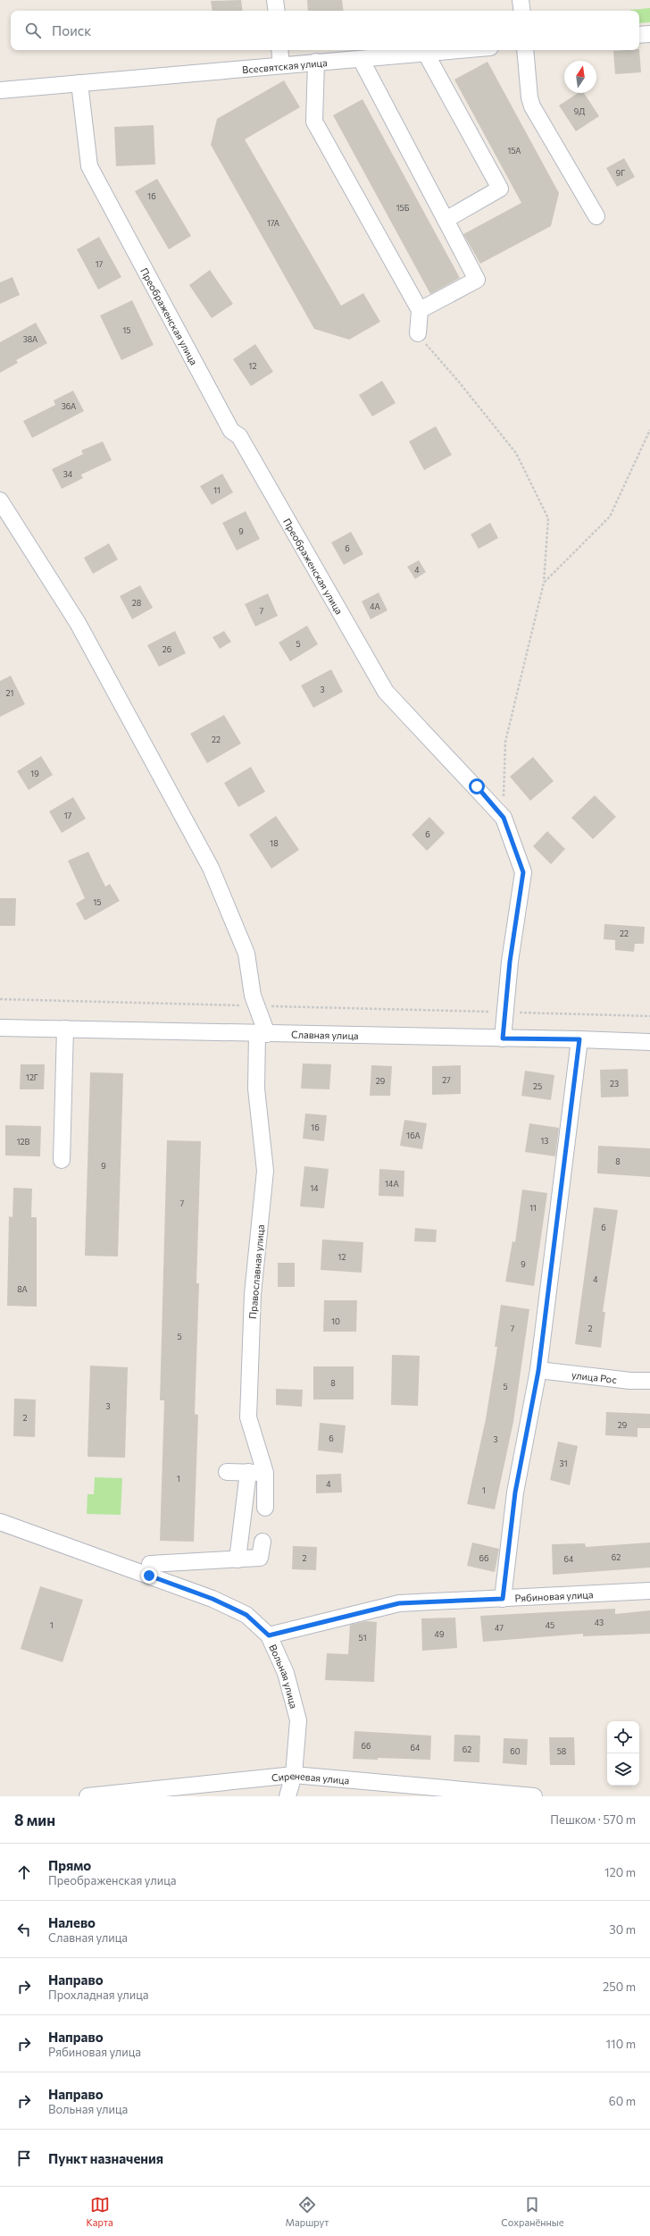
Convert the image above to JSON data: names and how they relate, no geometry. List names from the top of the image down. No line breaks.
{"streets":{"street":["Всесвятская улица","Преображенская улица","Славная улица","Православная улица","улица Рос","Рябиновая улица","Вольная улица","Сиреневая улица"]},"crossings":[["Всесвятская улица","Преображенская улица"],["Преображенская улица","Славная улица"],["Славная улица","Православная улица"],["Рябиновая улица","Вольная улица"],["Вольная улица","Сиреневая улица"]],"house_numbers":["9Д","15А","9Г","16","15Б","17А","17","15","38А","12","36А","34","11","9","6","4","28","4А","7","5","26","3","21","22","19","17","6","18","15","22","12Г","27","29","23","25","16","16А","13","12В","8","9","14А","14","7","11","6","12","9","4","8А","10","7","2","5","8","5","3","2","29","6","3","31","1","4","1","62","2","66","64","43","1","45","47","49","51","66","64","62","60","58"],"north":"top","page":{"search":"Поиск","heading":["8 мин","Пешком · 570 m"],"list":[["Прямо","Преображенская улица","120 m"],["Налево","Славная улица","30 m"],["Направо","Прохладная улица","250 m"],["Направо","Рябиновая улица","110 m"],["Направо","Вольная улица","60 m"],"Пункт назначения"],"nav":["Карта","Маршрут","Сохранённые"]}}
